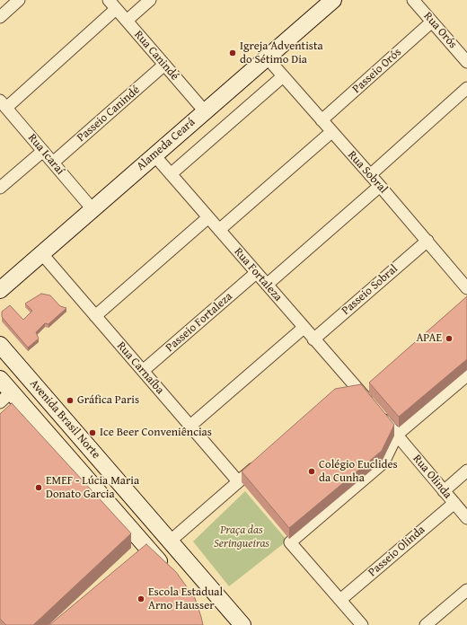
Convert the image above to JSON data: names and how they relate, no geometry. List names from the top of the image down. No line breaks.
{"streets":{"main road":["Alameda Ceará","Avenida Brasil Norte"],"street":["Rua Orós","Rua Canindé","Passeio Orós","Passeio Canindé","Rua Icaraí","Rua Sobral","Rua Fortaleza","Passeio Sobral","Passeio Fortaleza","Rua Carnaíba","Rua Olinda","Passeio Olinda"]},"crossings":[["Rua Orós","Passeio Orós"],["Rua Canindé","Passeio Canindé"],["Rua Canindé","Alameda Ceará"],["Passeio Orós","Rua Sobral"],["Passeio Canindé","Rua Icaraí"],["Alameda Ceará","Rua Icaraí"],["Alameda Ceará","Rua Sobral"],["Alameda Ceará","Rua Fortaleza"],["Alameda Ceará","Rua Carnaíba"],["Rua Sobral","Passeio Sobral"],["Rua Fortaleza","Passeio Sobral"],["Rua Fortaleza","Passeio Fortaleza"],["Rua Fortaleza","Rua Olinda"],["Passeio Fortaleza","Rua Carnaíba"],["Rua Olinda","Passeio Olinda"]],"parks":["Praça das Seringueiras"],"places":["Igreja Adventista do Sétimo Dia","APAE","Gráfica Paris","Ice Beer Conveniências","Colégio Euclides da Cunha","EMEF - Lúcia Maria Donato Garcia","Escola Estadual Arno Hausser"]}
